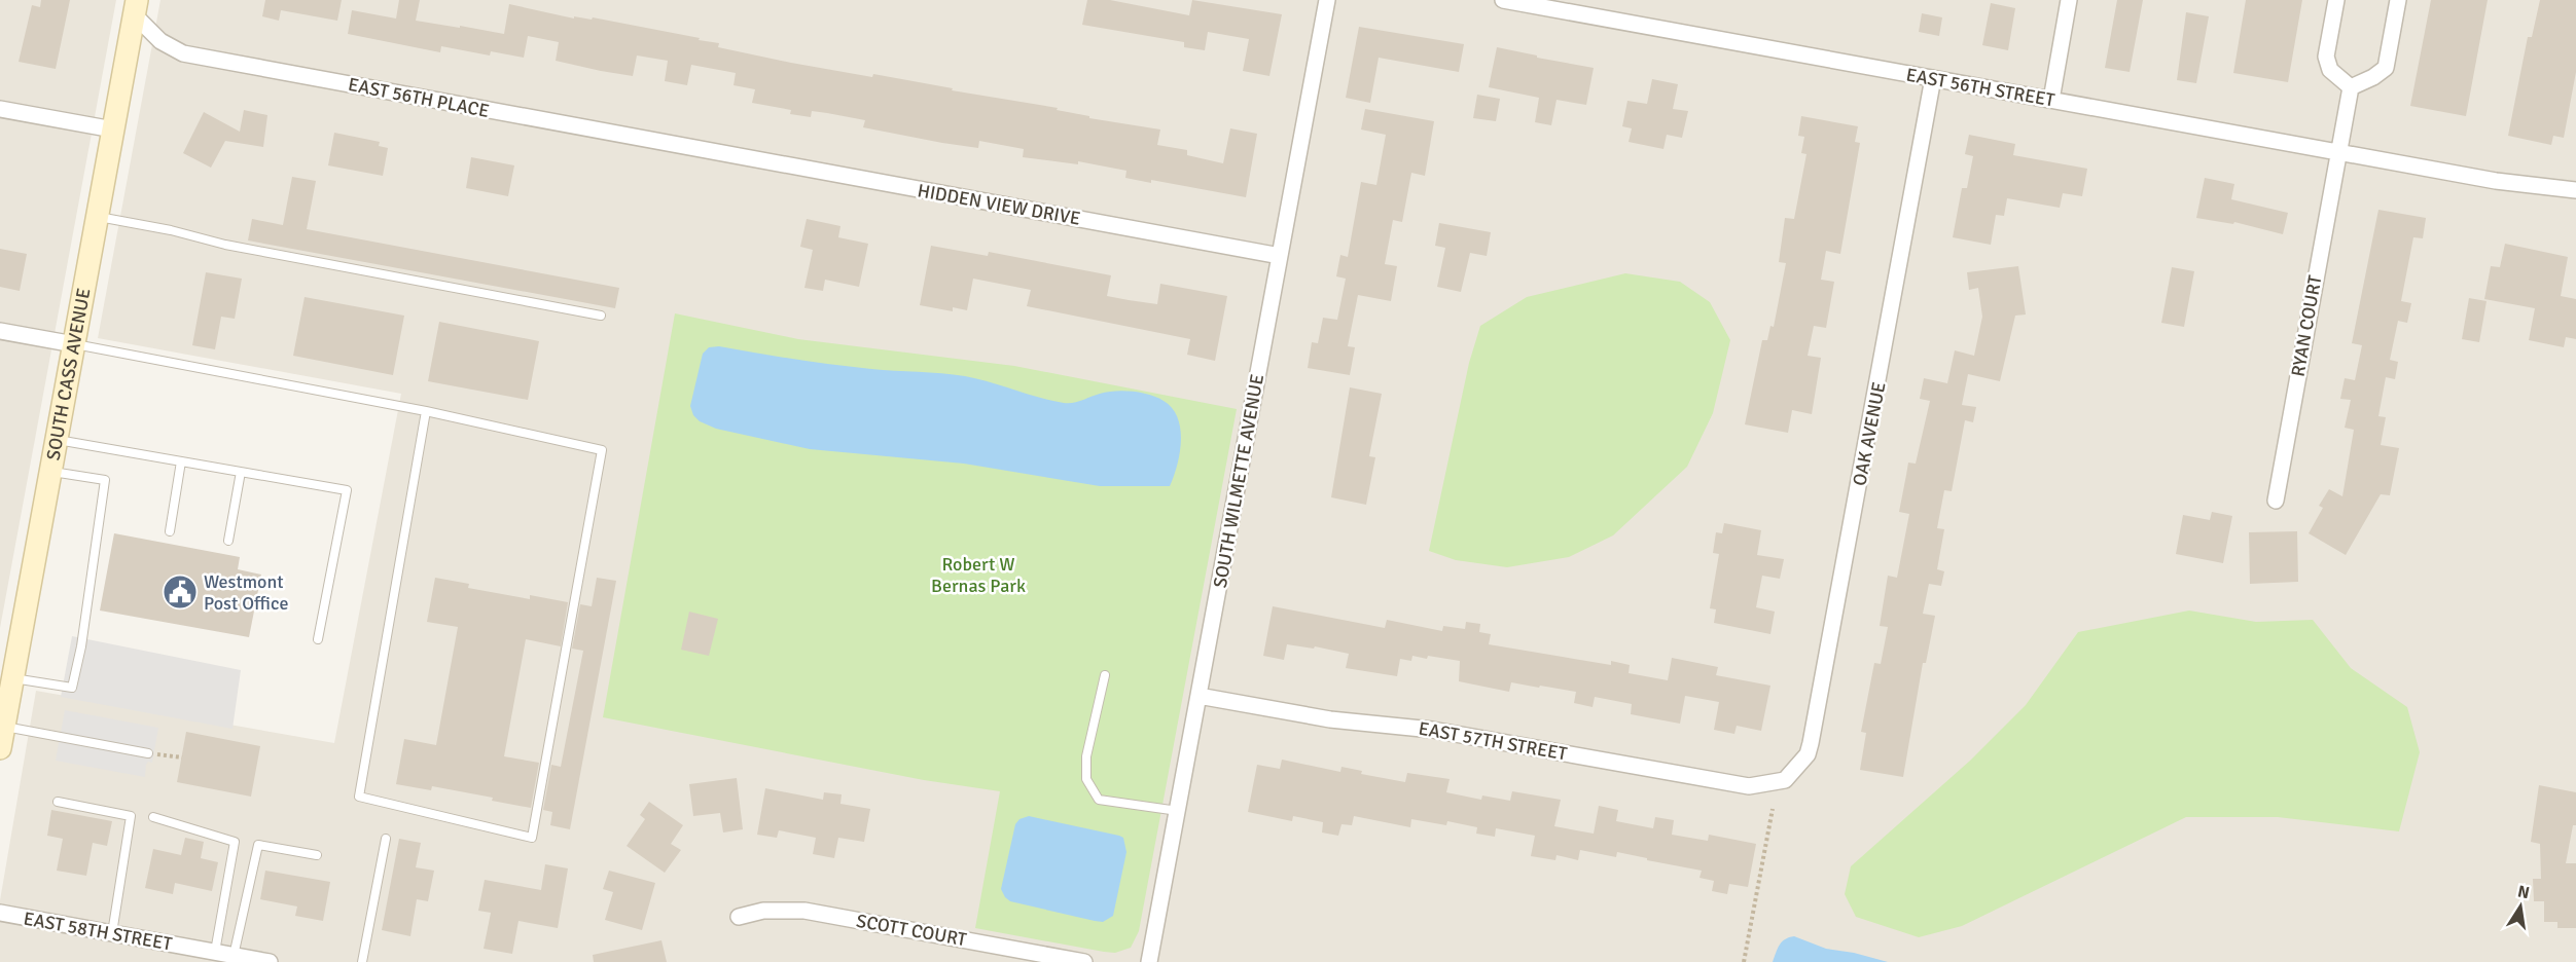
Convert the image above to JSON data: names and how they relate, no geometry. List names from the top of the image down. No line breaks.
{"streets":{"main road":["SOUTH CASS AVENUE"],"street":["EAST 56TH STREET","EAST 56TH PLACE","HIDDEN VIEW DRIVE","RYAN COURT","OAK AVENUE","SOUTH WILMETTE AVENUE","EAST 57TH STREET","SCOTT COURT","EAST 58TH STREET"]},"crossings":[["EAST 56TH STREET","RYAN COURT"],["EAST 56TH STREET","OAK AVENUE"],["EAST 56TH PLACE","HIDDEN VIEW DRIVE"],["EAST 56TH PLACE","SOUTH CASS AVENUE"],["HIDDEN VIEW DRIVE","SOUTH WILMETTE AVENUE"],["OAK AVENUE","EAST 57TH STREET"],["SOUTH WILMETTE AVENUE","EAST 57TH STREET"]],"parks":["Robert W Bernas Park"],"places":{"public building":["Westmont Post Office"]},"north":"top"}
